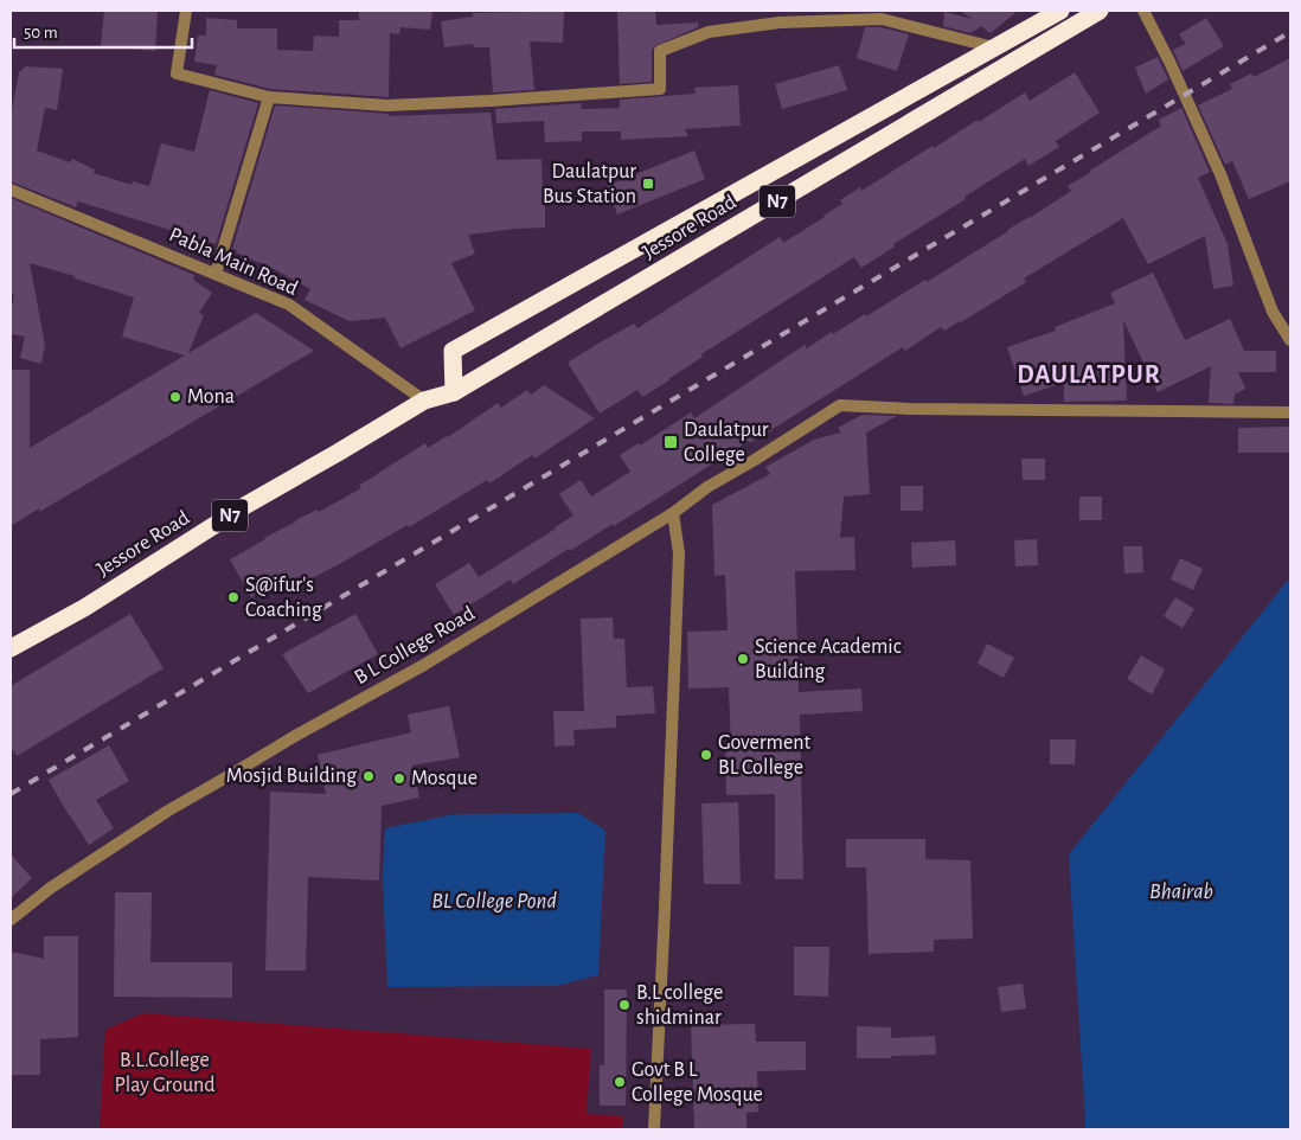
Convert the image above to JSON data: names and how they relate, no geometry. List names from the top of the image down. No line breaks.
{"streets":{"highway":["N7","Jessore Road"],"street":["Pabla Main Road","B L College Road"]},"crossings":[["Jessore Road","Pabla Main Road"]],"districts":["DAULATPUR"],"water":["Bhairab","BL College Pond"],"parks":["B.L.College Play Ground"],"places":{"transit":["Daulatpur Bus Station","Daulatpur College"],"other":["Mona","S@ifur's Coaching","Science Academic Building","Goverment BL College","Mosjid Building","Mosque","B.L college shidminar","Govt B L College Mosque"]},"scale_bar":"50 m"}
